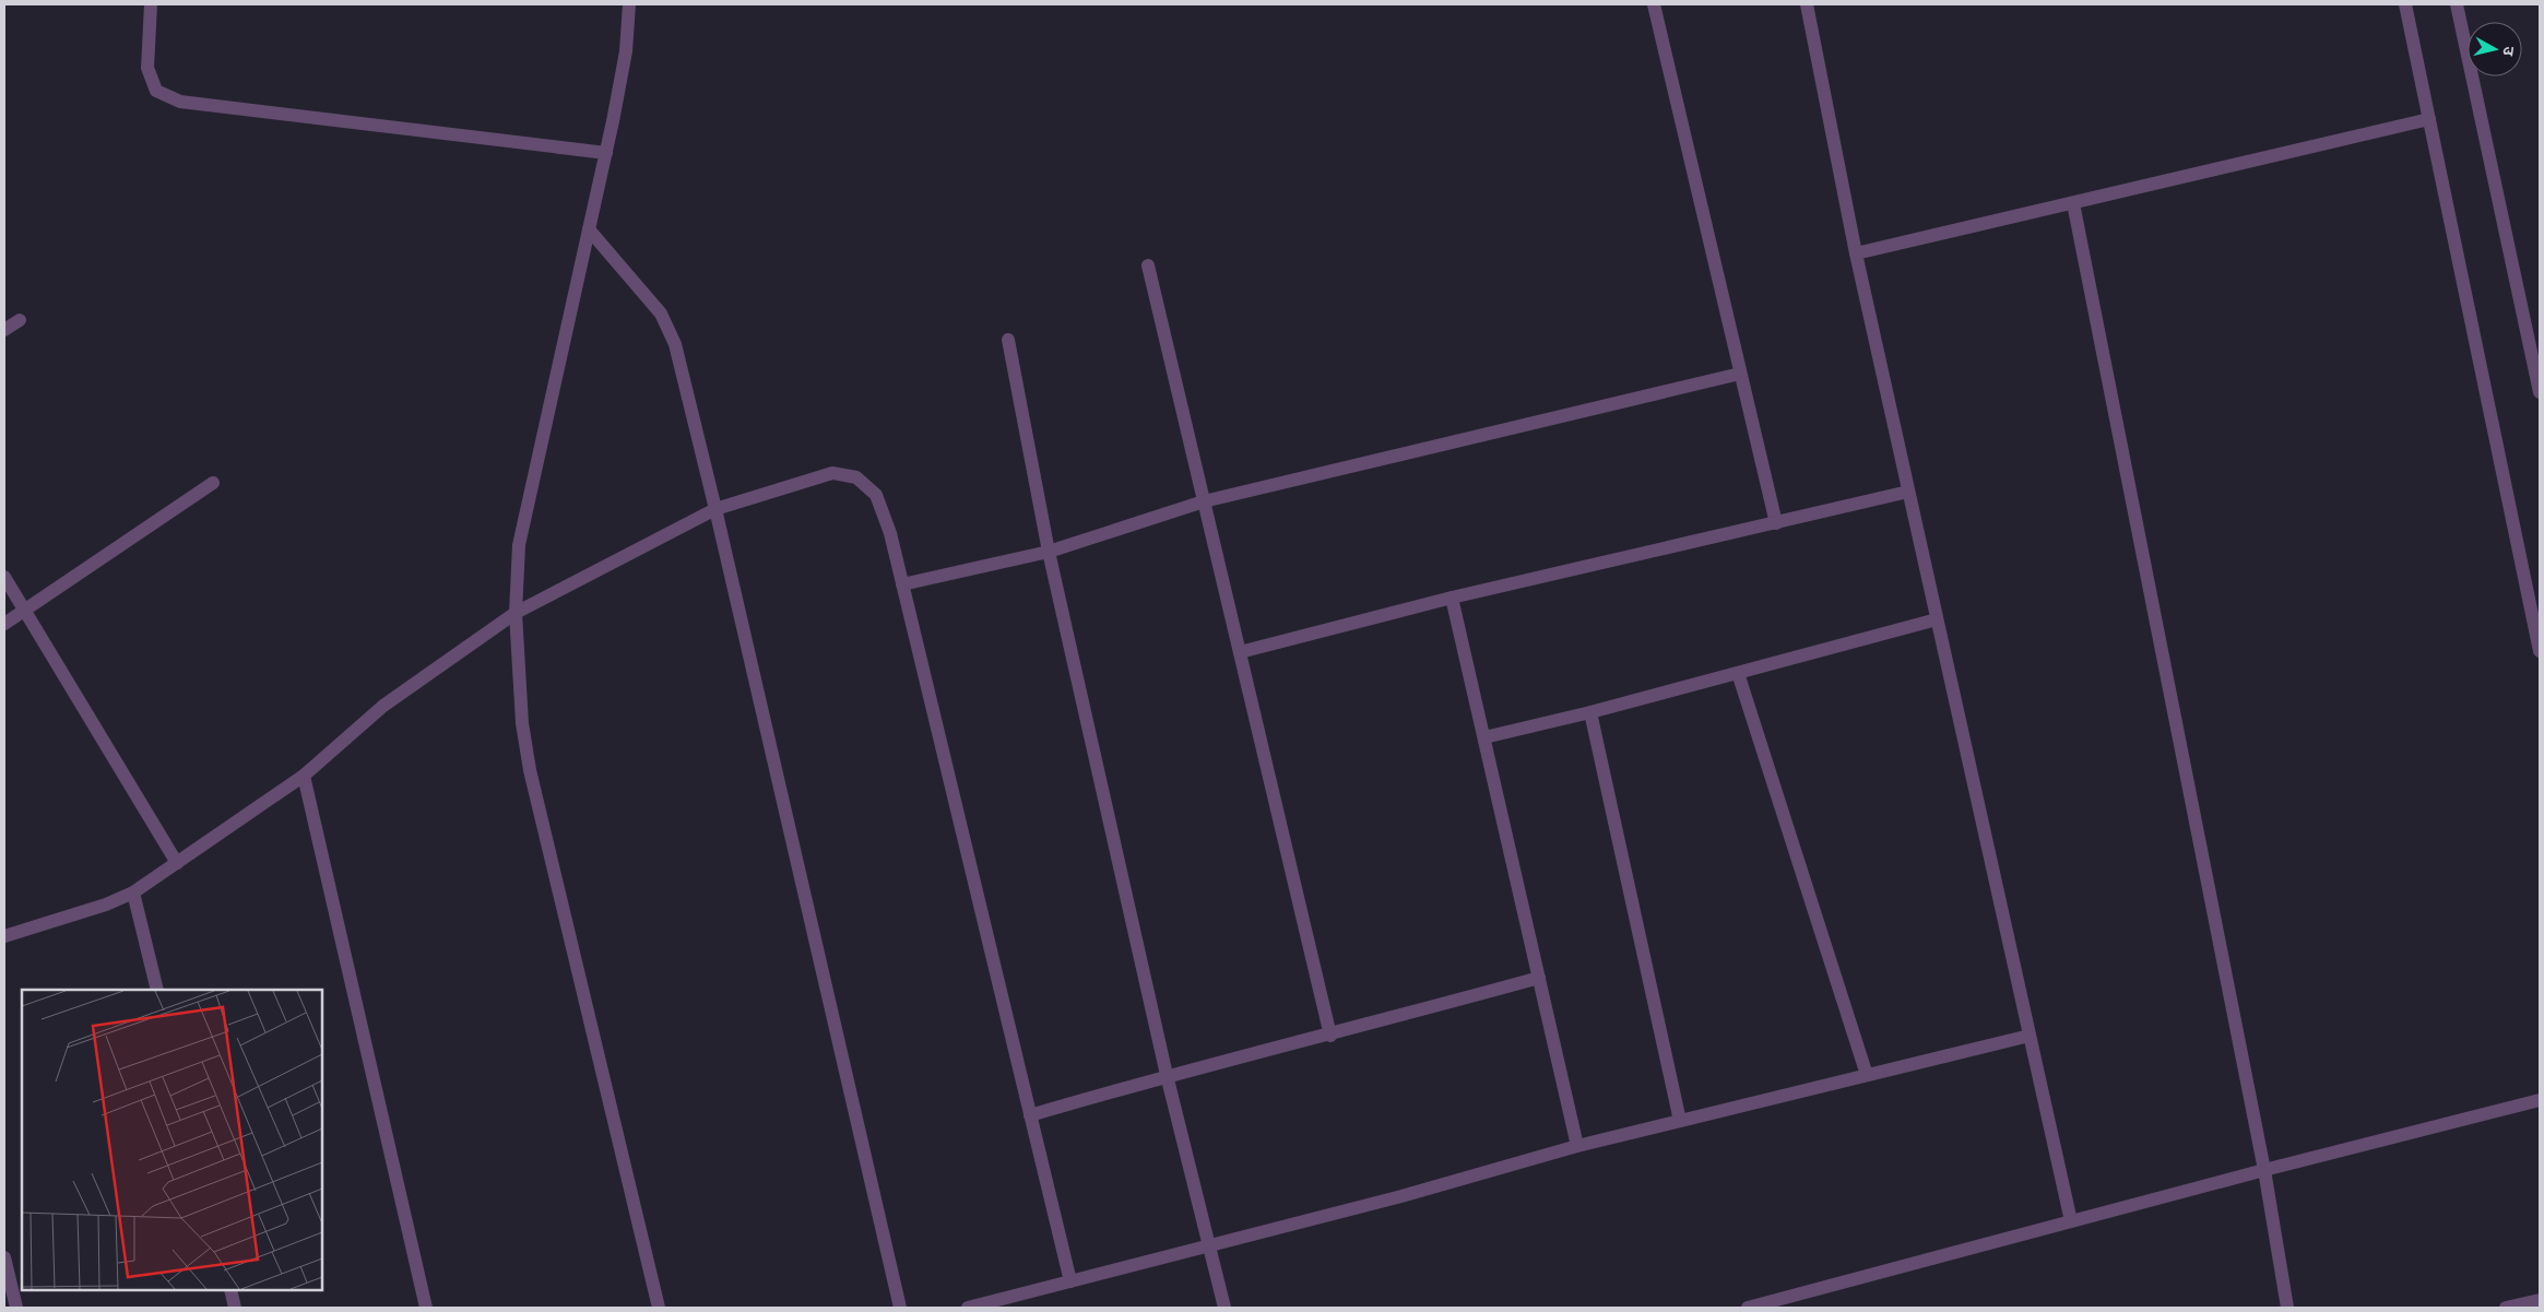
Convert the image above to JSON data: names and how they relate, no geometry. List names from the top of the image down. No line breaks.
{"north":"right"}
